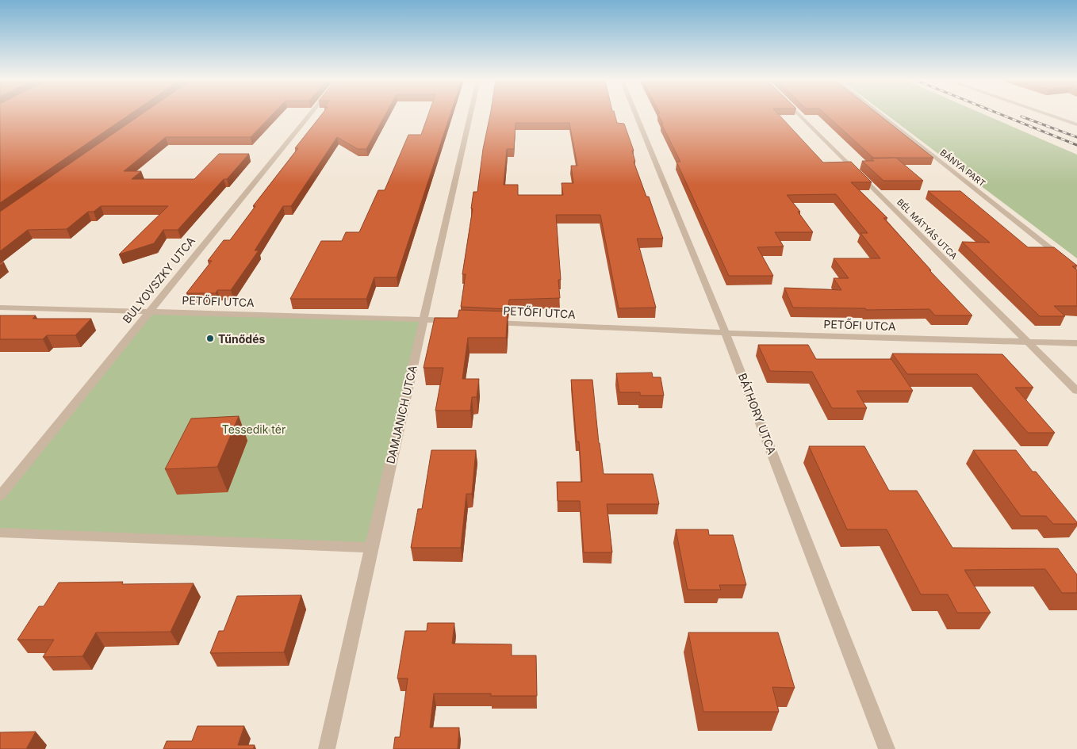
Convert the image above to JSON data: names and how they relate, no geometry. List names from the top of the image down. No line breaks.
{"streets":{"street":["BÁNYA PART","BÉL MÁTYÁS UTCA","BULYOVSZKY UTCA","PETŐFI UTCA","BÁTHORY UTCA","DAMJANICH UTCA"]},"crossings":[["BÉL MÁTYÁS UTCA","PETŐFI UTCA"],["BULYOVSZKY UTCA","PETŐFI UTCA"],["PETŐFI UTCA","BÁTHORY UTCA"],["PETŐFI UTCA","DAMJANICH UTCA"]],"parks":["Tessedik tér"],"places":["Tűnődés"]}
